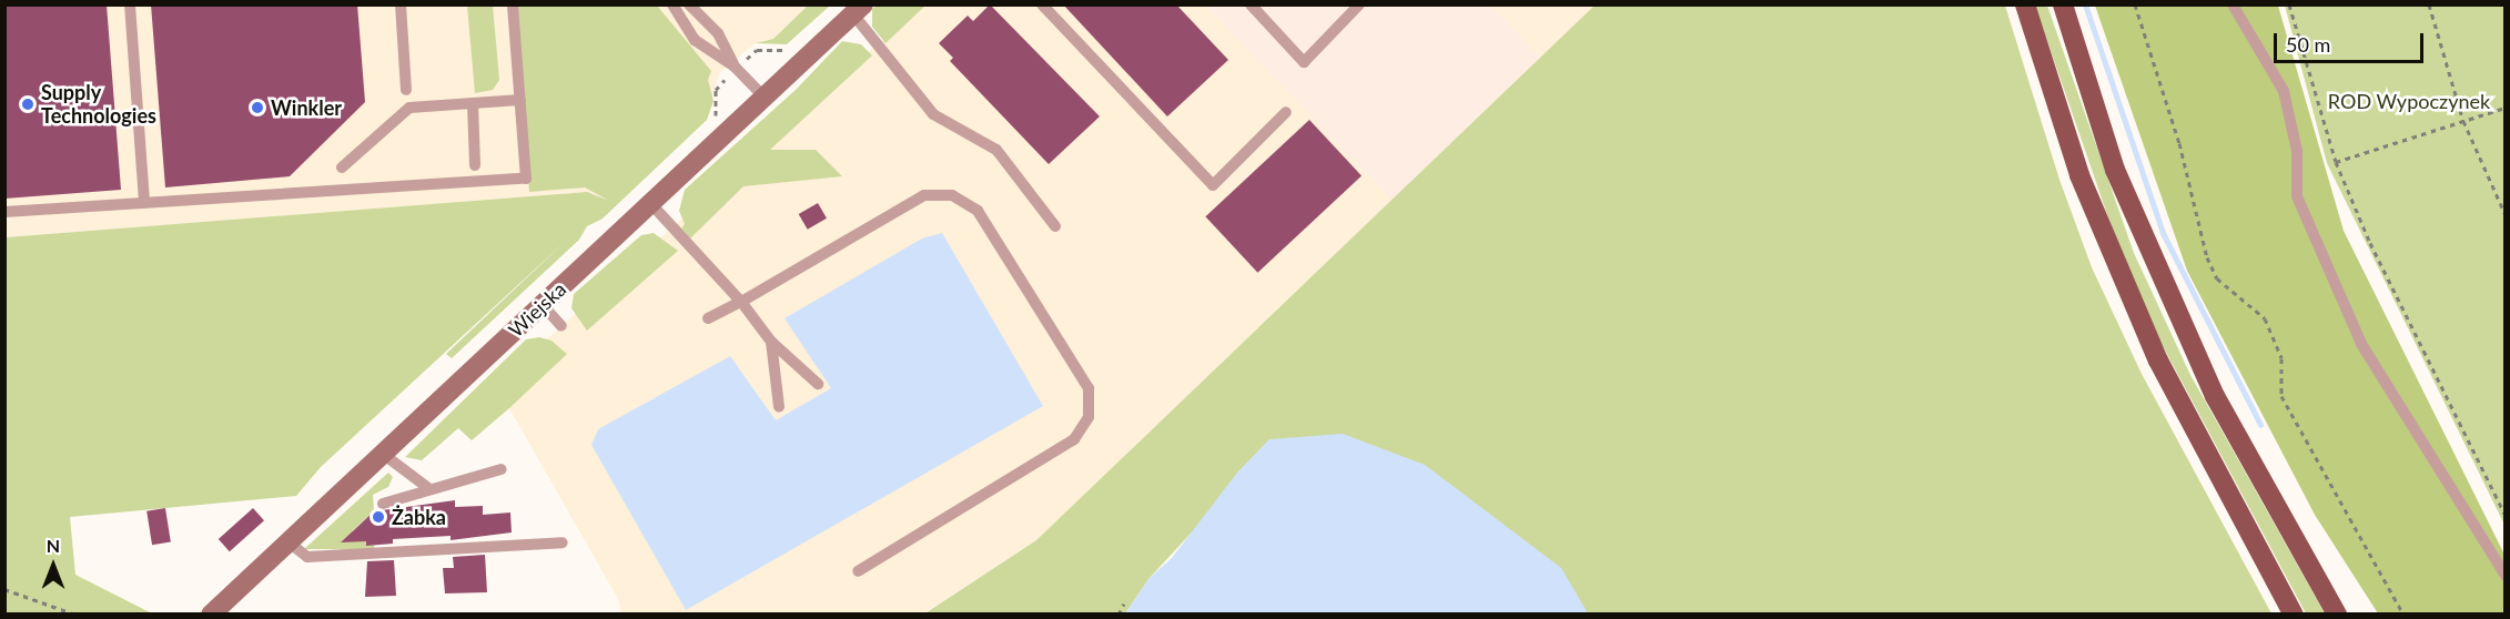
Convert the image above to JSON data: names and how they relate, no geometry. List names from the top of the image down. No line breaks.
{"streets":{"street":["Wiejska"]},"parks":["ROD Wypoczynek"],"places":["Supply Technologies","Winkler","Żabka"],"scale_bar":"50 m","north":"top"}
